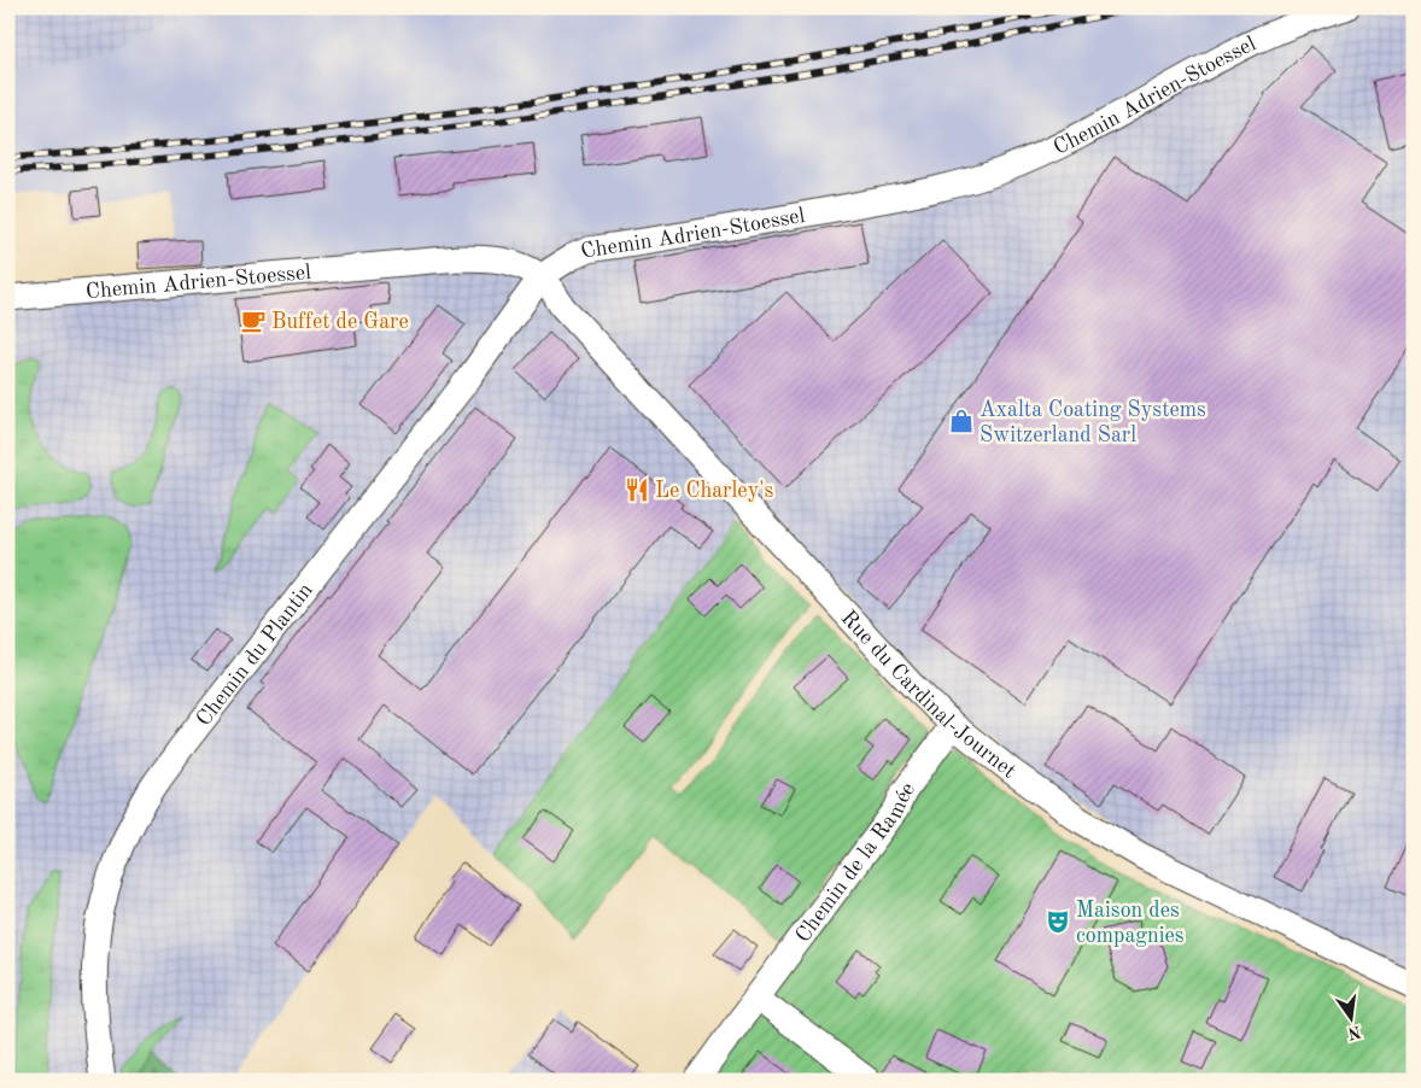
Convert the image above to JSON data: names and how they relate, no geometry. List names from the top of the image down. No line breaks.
{"streets":{"street":["Chemin Adrien-Stoessel","Chemin du Plantin","Rue du Cardinal-Journet","Chemin de la Ramée"]},"crossings":[["Chemin Adrien-Stoessel","Chemin du Plantin"],["Chemin Adrien-Stoessel","Rue du Cardinal-Journet"],["Chemin du Plantin","Rue du Cardinal-Journet"],["Rue du Cardinal-Journet","Chemin de la Ramée"]],"places":{"cafe":["Buffet de Gare"],"shop":["Axalta Coating Systems Switzerland Sarl"],"restaurant":["Le Charley's"],"theatre":["Maison des compagnies"]},"north":"bottom"}
